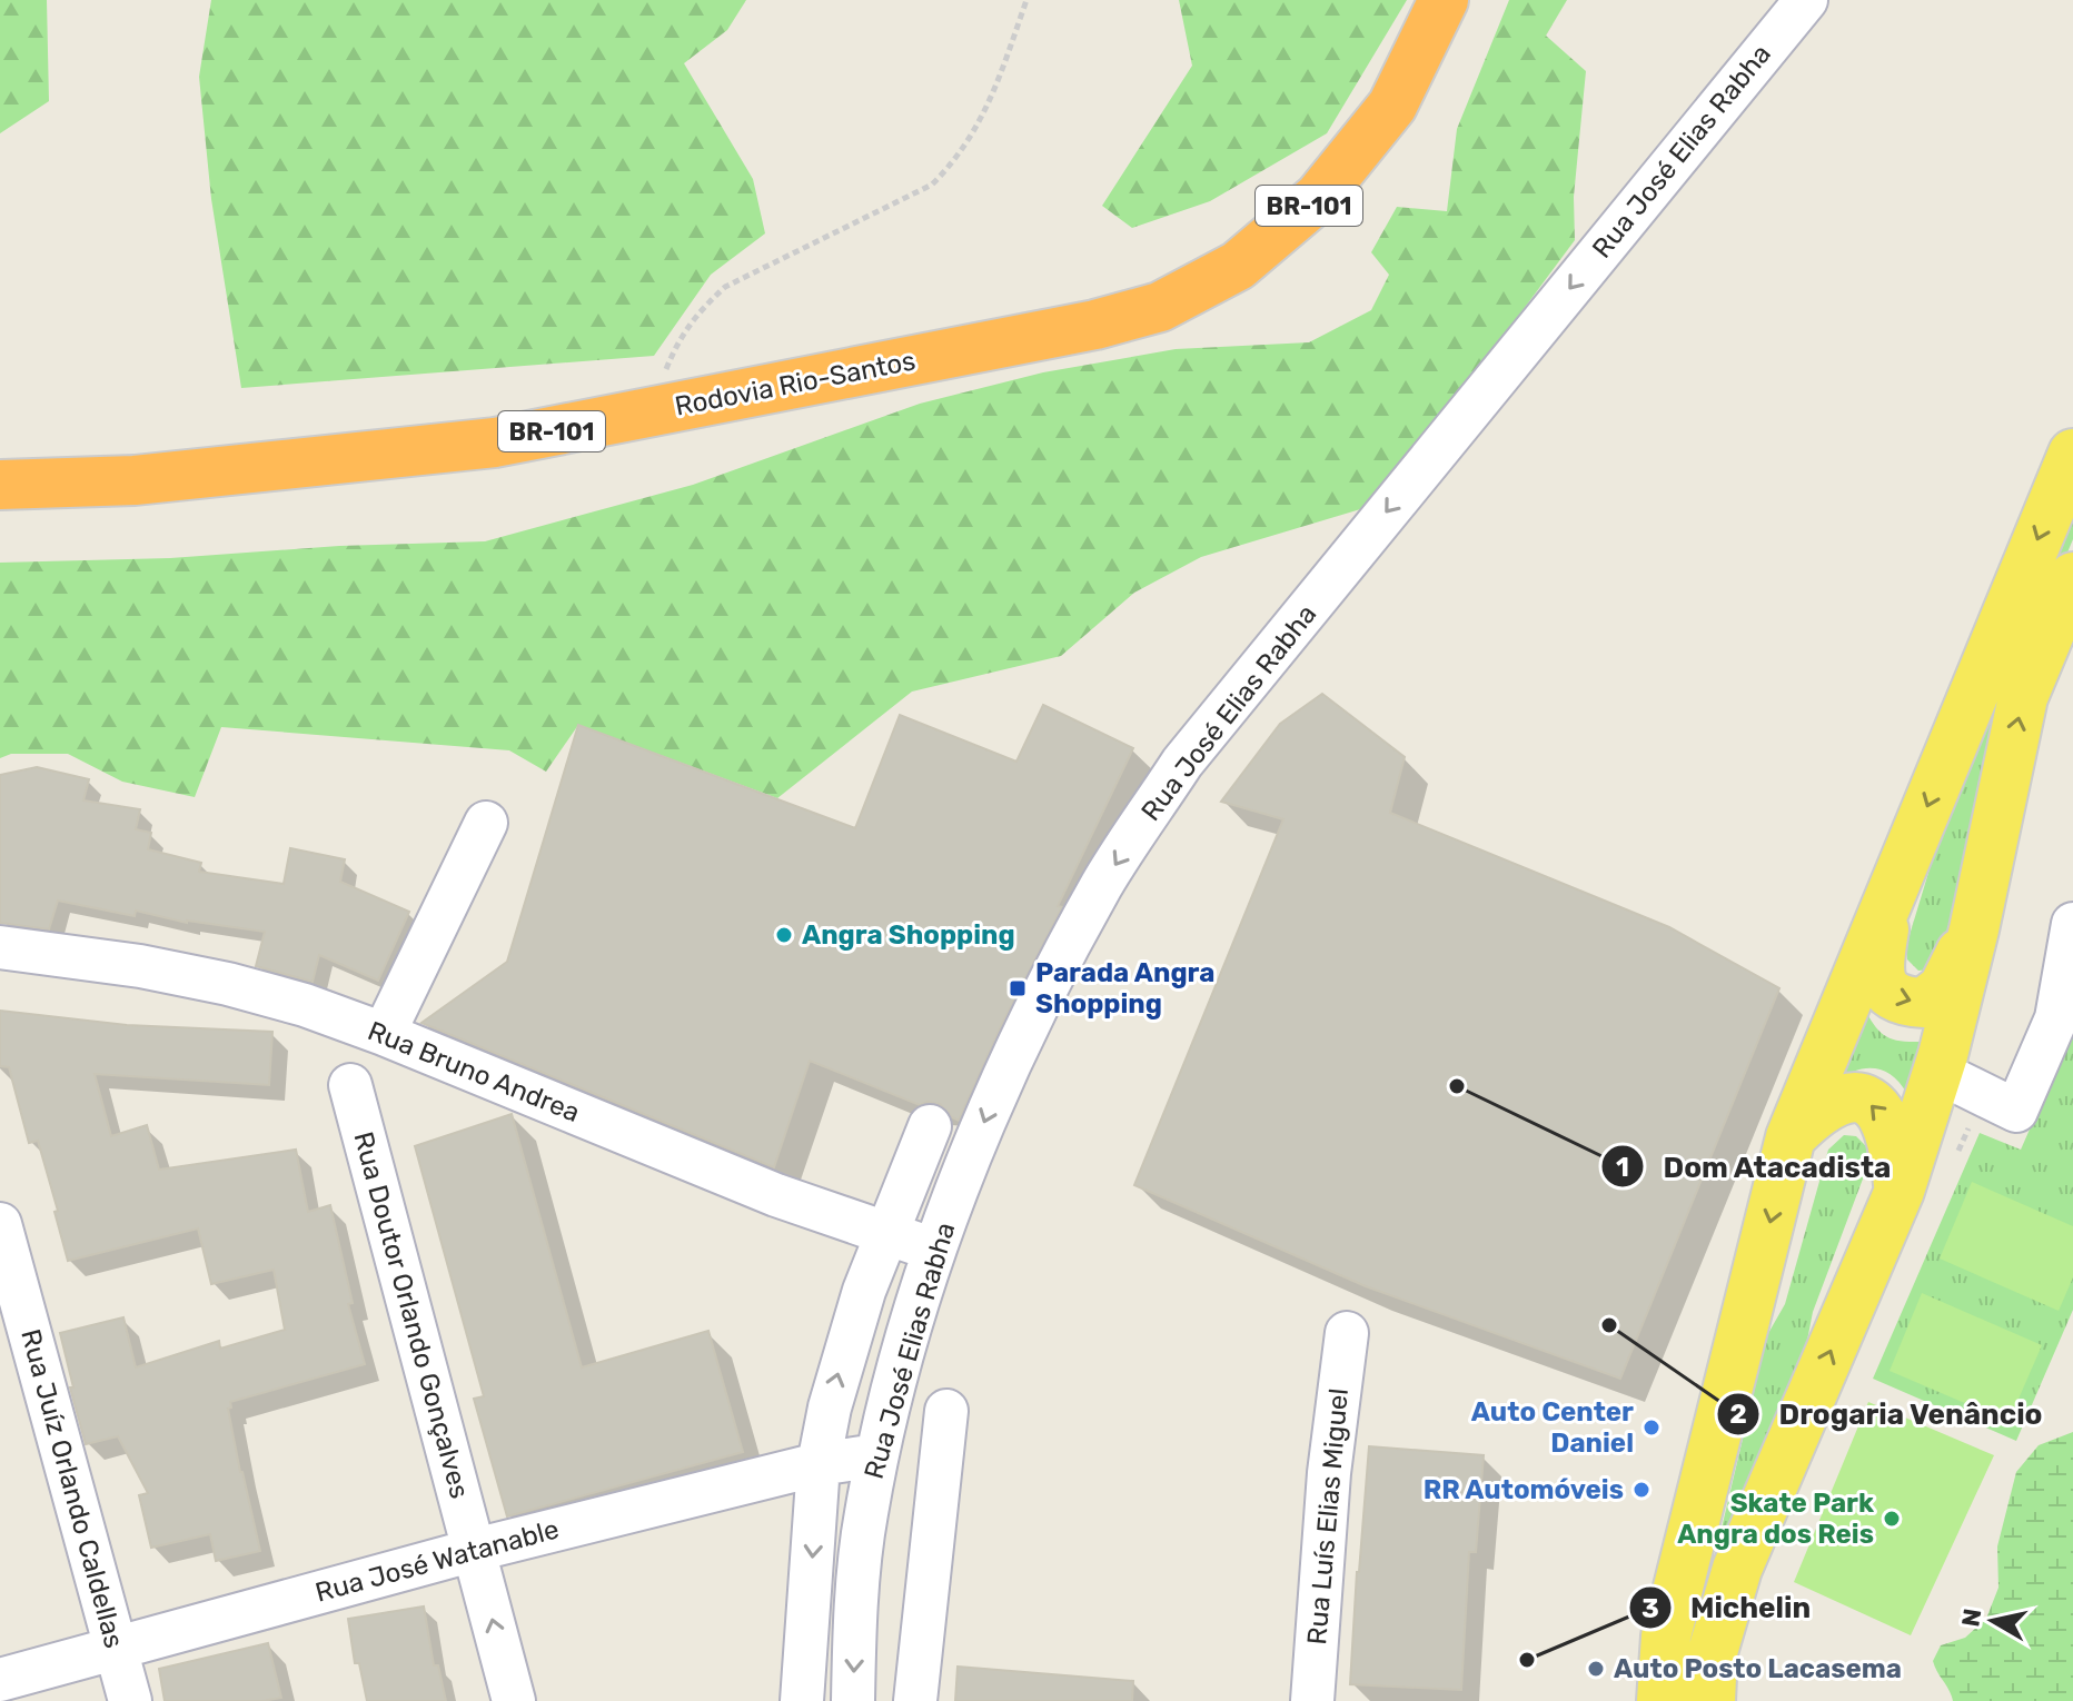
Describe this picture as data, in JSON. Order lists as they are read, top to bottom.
{
  "streets": {
    "highway": ["BR-101", "Rodovia Rio-Santos"],
    "street": [
      "Rua José Elias Rabha",
      "Rua Bruno Andrea",
      "Rua Doutor Orlando Gonçalves",
      "Rua Juíz Orlando Caldellas",
      "Rua Luís Elias Miguel",
      "Rua José Watanable"
    ]
  },
  "crossings": [
    ["Rua José Elias Rabha", "Rua Bruno Andrea"],
    ["Rua José Elias Rabha", "Rua José Watanable"],
    ["Rua Doutor Orlando Gonçalves", "Rua José Watanable"],
    ["Rua Juíz Orlando Caldellas", "Rua José Watanable"]
  ],
  "one_way": ["Rua José Elias Rabha"],
  "places": {
    "other": [
      "Angra Shopping",
      "Dom Atacadista",
      "Drogaria Venâncio",
      "Auto Center Daniel",
      "RR Automóveis",
      "Skate Park Angra dos Reis",
      "Michelin",
      "Auto Posto Lacasema"
    ],
    "transit": ["Parada Angra Shopping"]
  },
  "north": "left"
}
